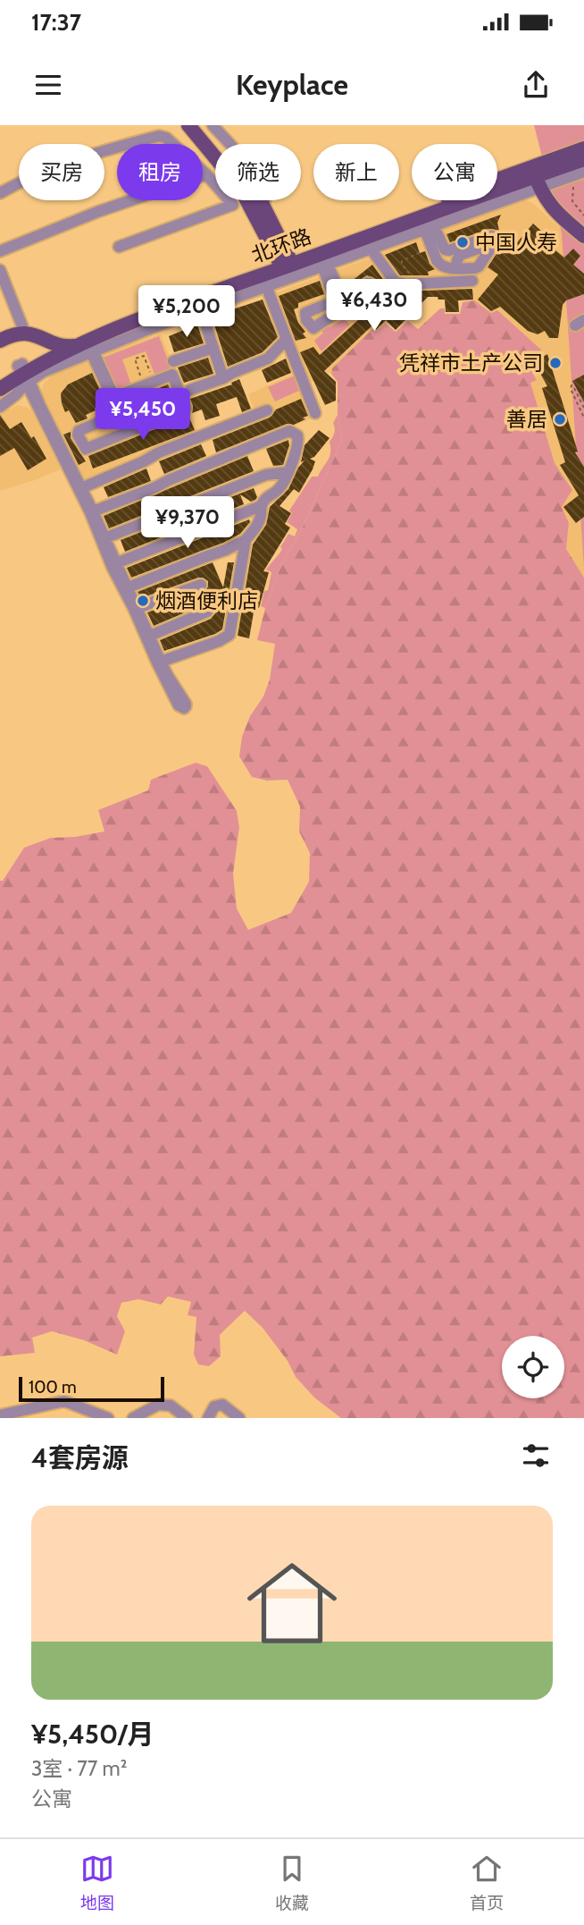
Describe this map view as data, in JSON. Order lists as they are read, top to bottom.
{
  "streets": {
    "main road": ["北环路"]
  },
  "places": [
    "中国人寿",
    "凭祥市土产公司",
    "善居",
    "烟酒便利店"
  ],
  "scale_bar": "100 m",
  "page": {
    "status": "17:37",
    "header": "Keyplace",
    "chip": [
      "买房",
      "租房",
      "筛选",
      "新上",
      "公寓"
    ],
    "price": [
      "¥6,430",
      "¥5,200",
      "¥5,450",
      "¥9,370"
    ],
    "scale": "100 m",
    "heading": "4套房源",
    "list": [
      {
        "name": "¥5,450/月",
        "note": "3室 · 77 m² · 公寓"
      }
    ],
    "tabs": ["地图", "收藏", "首页"]
  }
}
